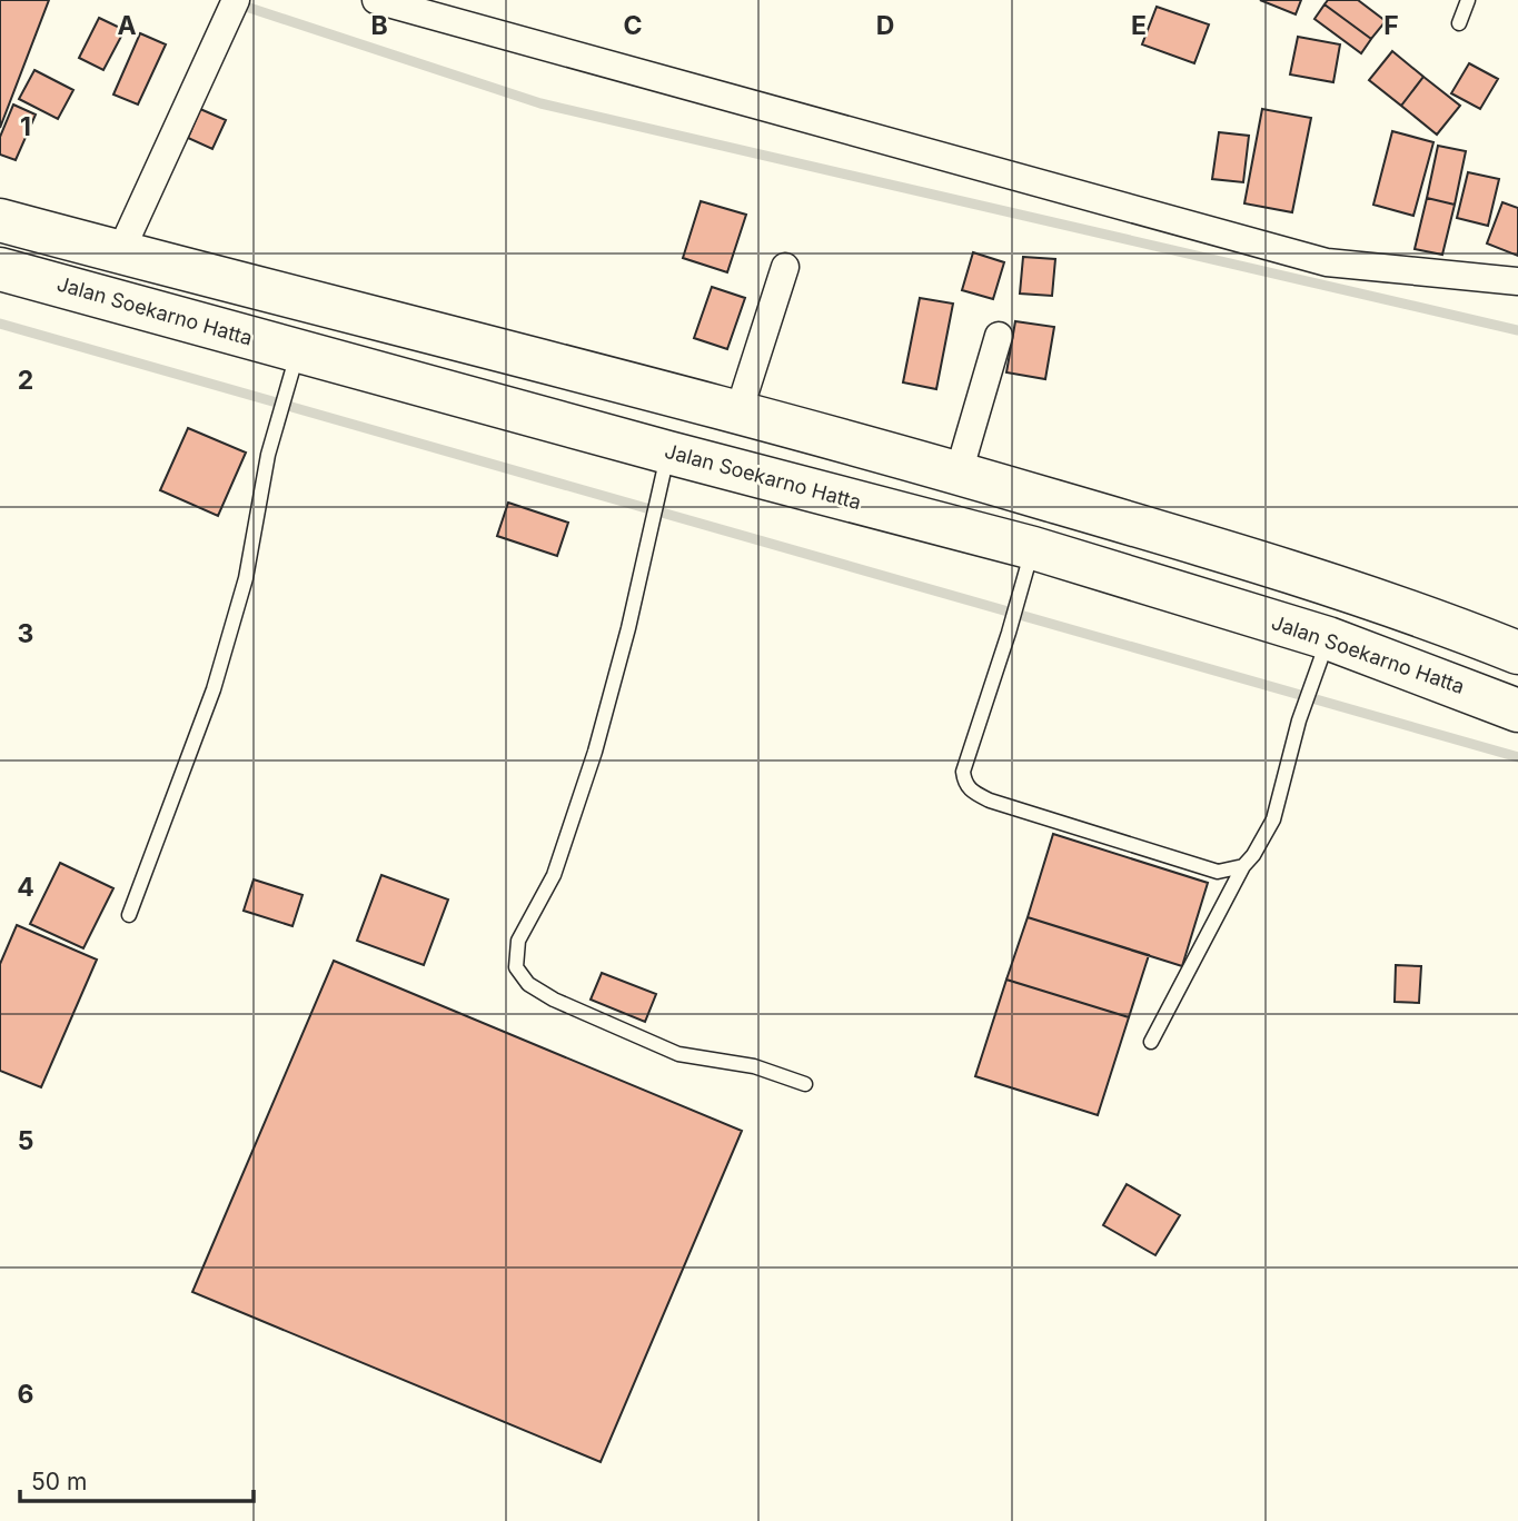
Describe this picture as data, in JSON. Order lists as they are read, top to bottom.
{
  "streets": {
    "highway": ["Jalan Soekarno Hatta"]
  },
  "scale_bar": "50 m",
  "grid": {
    "columns": [
      "A",
      "B",
      "C",
      "D",
      "E",
      "F"
    ],
    "rows": [
      "1",
      "2",
      "3",
      "4",
      "5",
      "6"
    ]
  }
}
